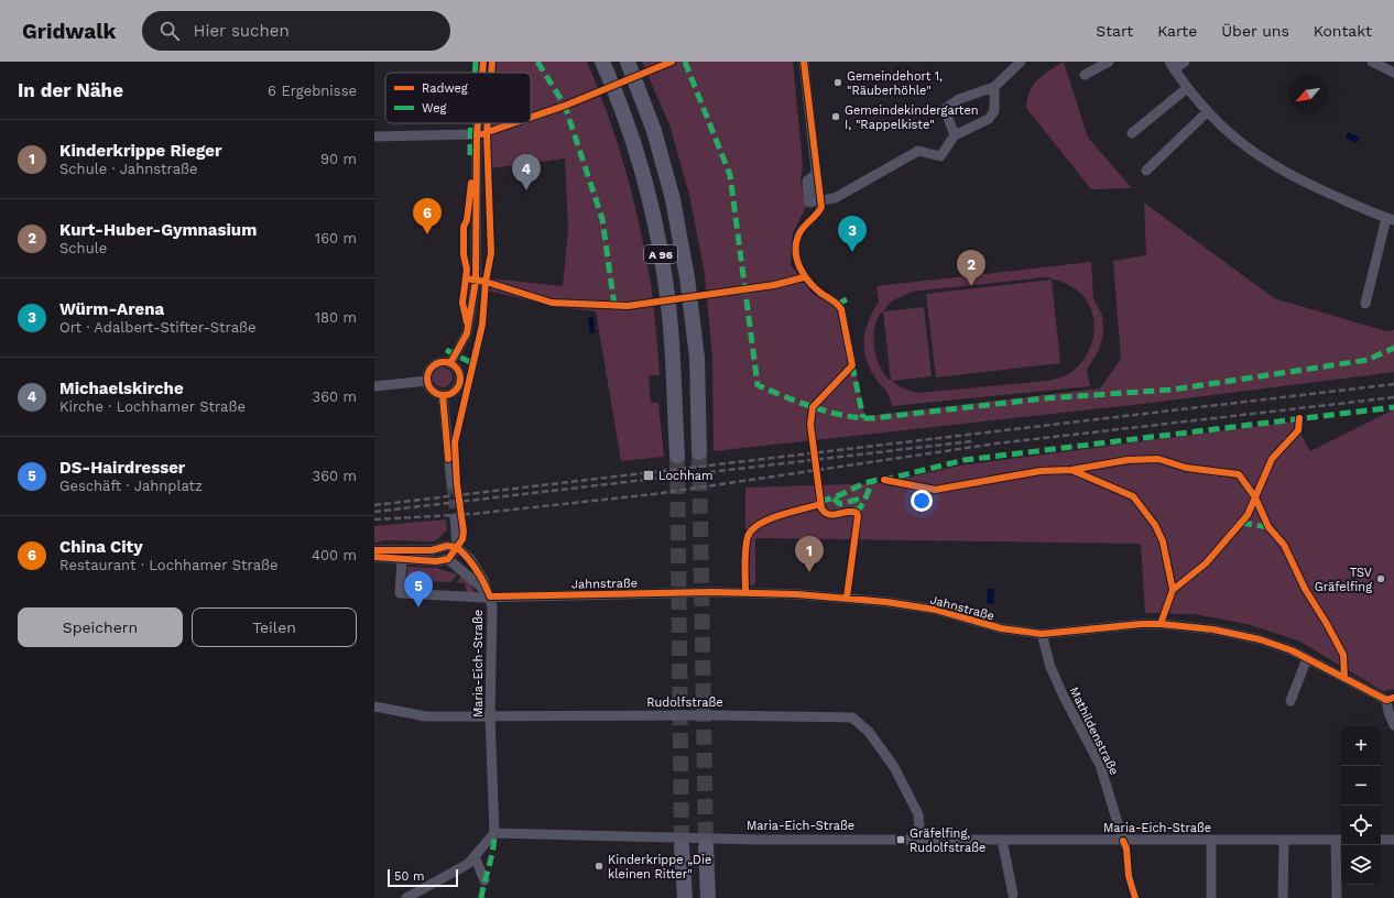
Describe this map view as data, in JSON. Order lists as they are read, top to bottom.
{
  "streets": {
    "highway": ["A 96"],
    "street": [
      "Jahnstraße",
      "Maria-Eich-Straße",
      "Rudolfstraße",
      "Mathildenstraße"
    ]
  },
  "crossings": [
    ["Jahnstraße", "Maria-Eich-Straße"],
    ["Jahnstraße", "Mathildenstraße"],
    ["Maria-Eich-Straße", "Rudolfstraße"],
    ["Maria-Eich-Straße", "Mathildenstraße"]
  ],
  "places": {
    "other": [
      "Gemeindehort 1, \"Räuberhöhle\"",
      "Gemeindekindergarten I, \"Rappelkiste\"",
      "TSV Gräfelfing",
      "Kinderkrippe „Die kleinen Ritter\""
    ],
    "transit": ["Lochham", "Gräfelfing, Rudolfstraße"]
  },
  "legend": ["Radweg", "Weg"],
  "scale_bar": "50 m",
  "north": "bottom left",
  "page": {
    "header": "Gridwalk",
    "search": "Hier suchen",
    "nav": [
      "Start",
      "Karte",
      "Über uns",
      "Kontakt"
    ],
    "heading": ["In der Nähe", "6 Ergebnisse"],
    "list": [
      {
        "mark": "1",
        "name": "Kinderkrippe Rieger",
        "note": "Schule · Jahnstraße",
        "value": "90 m"
      },
      {
        "mark": "2",
        "name": "Kurt-Huber-Gymnasium",
        "note": "Schule",
        "value": "160 m"
      },
      {
        "mark": "3",
        "name": "Würm-Arena",
        "note": "Ort · Adalbert-Stifter-Straße",
        "value": "180 m"
      },
      {
        "mark": "4",
        "name": "Michaelskirche",
        "note": "Kirche · Lochhamer Straße",
        "value": "360 m"
      },
      {
        "mark": "5",
        "name": "DS-Hairdresser",
        "note": "Geschäft · Jahnplatz",
        "value": "360 m"
      },
      {
        "mark": "6",
        "name": "China City",
        "note": "Restaurant · Lochhamer Straße",
        "value": "400 m"
      }
    ],
    "pins": [
      "4",
      "6",
      "3",
      "2",
      "1",
      "5"
    ],
    "buttons": ["Speichern", "Teilen"],
    "map_buttons": ["+", "−"],
    "scale": "50 m"
  }
}
